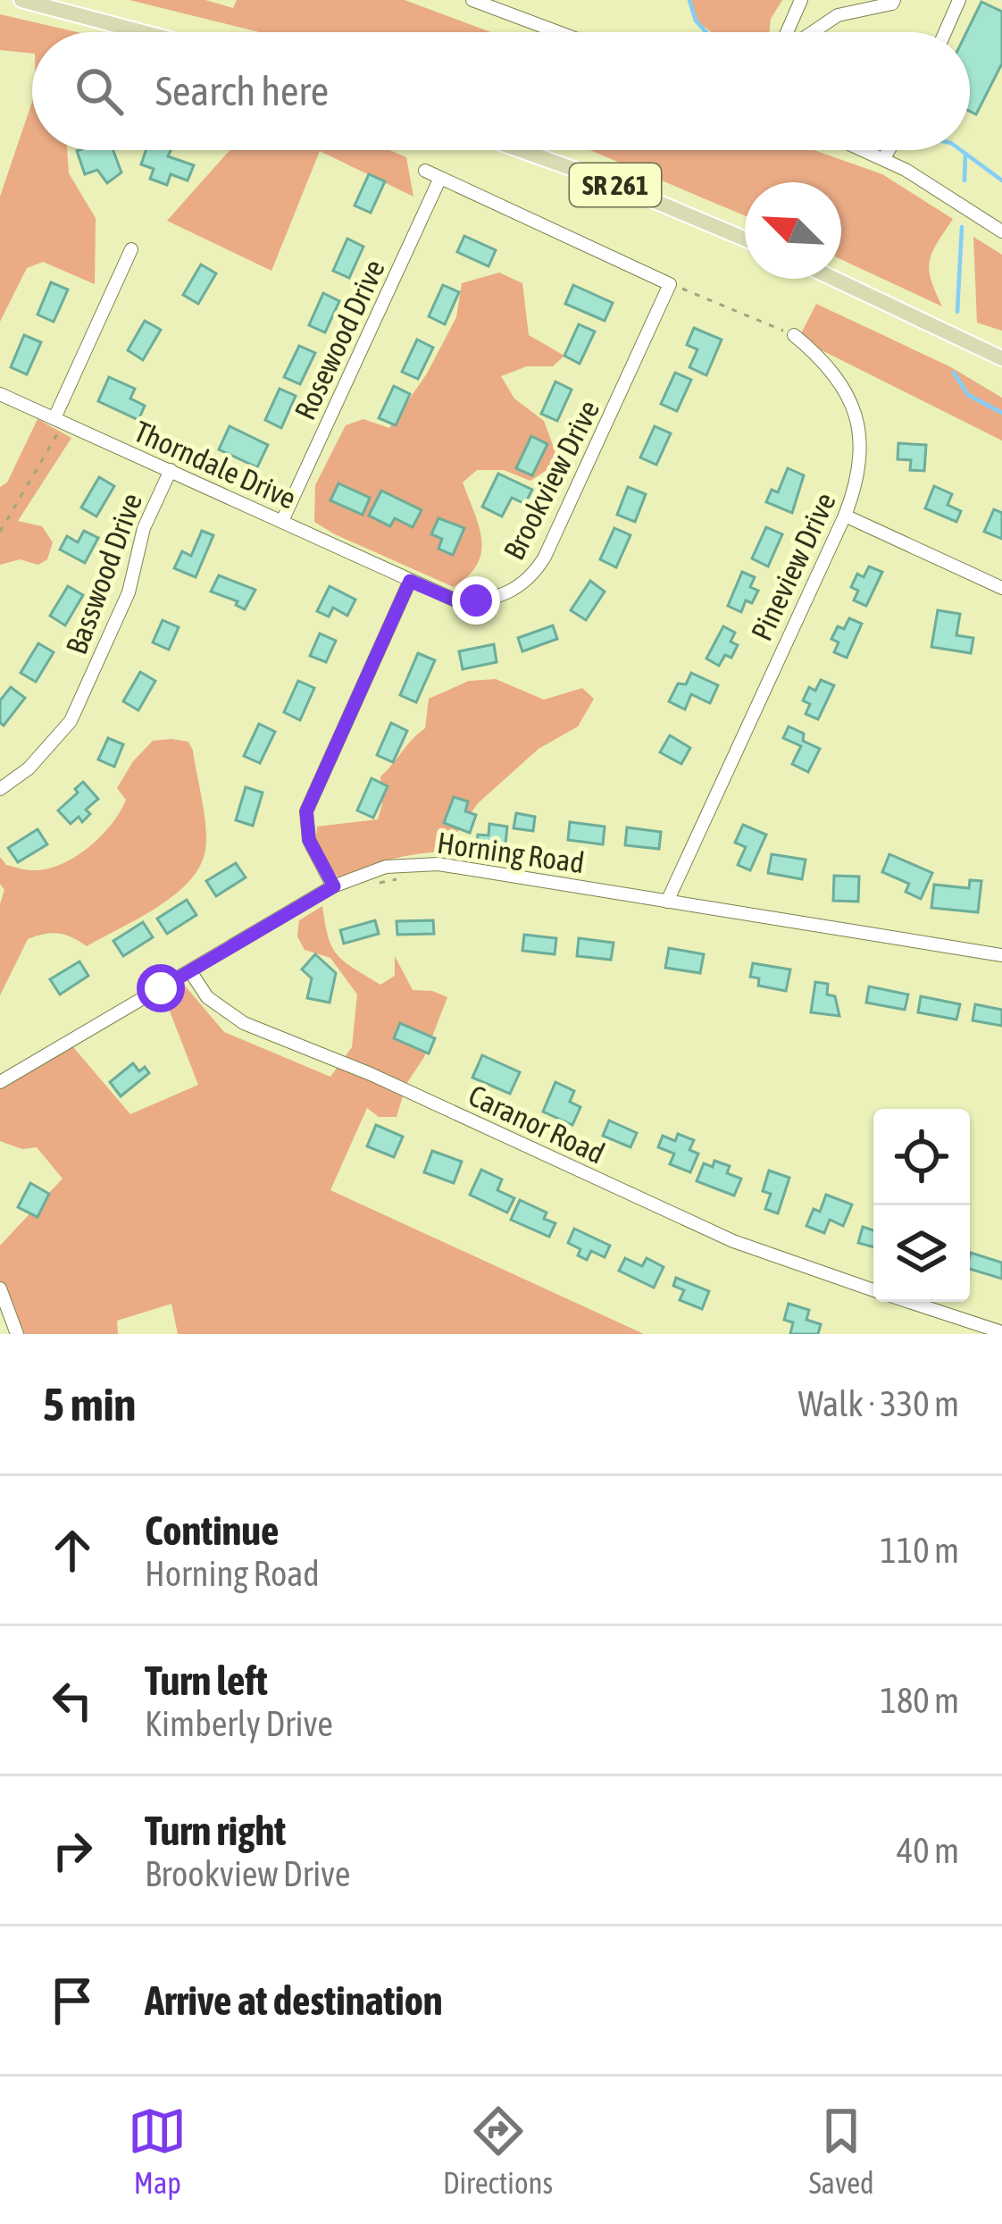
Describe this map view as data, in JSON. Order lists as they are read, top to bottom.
{
  "streets": {
    "main road": ["SR 261"],
    "street": [
      "Rosewood Drive",
      "Thorndale Drive",
      "Brookview Drive",
      "Pineview Drive",
      "Basswood Drive",
      "Horning Road",
      "Caranor Road"
    ]
  },
  "crossings": [
    ["Rosewood Drive", "Thorndale Drive"],
    ["Thorndale Drive", "Brookview Drive"],
    ["Thorndale Drive", "Basswood Drive"],
    ["Pineview Drive", "Horning Road"],
    ["Horning Road", "Caranor Road"]
  ],
  "north": "top left",
  "page": {
    "search": "Search here",
    "heading": ["5 min", "Walk · 330 m"],
    "list": [
      ["Continue", "Horning Road", "110 m"],
      ["Turn left", "Kimberly Drive", "180 m"],
      ["Turn right", "Brookview Drive", "40 m"],
      "Arrive at destination"
    ],
    "nav": ["Map", "Directions", "Saved"]
  }
}
